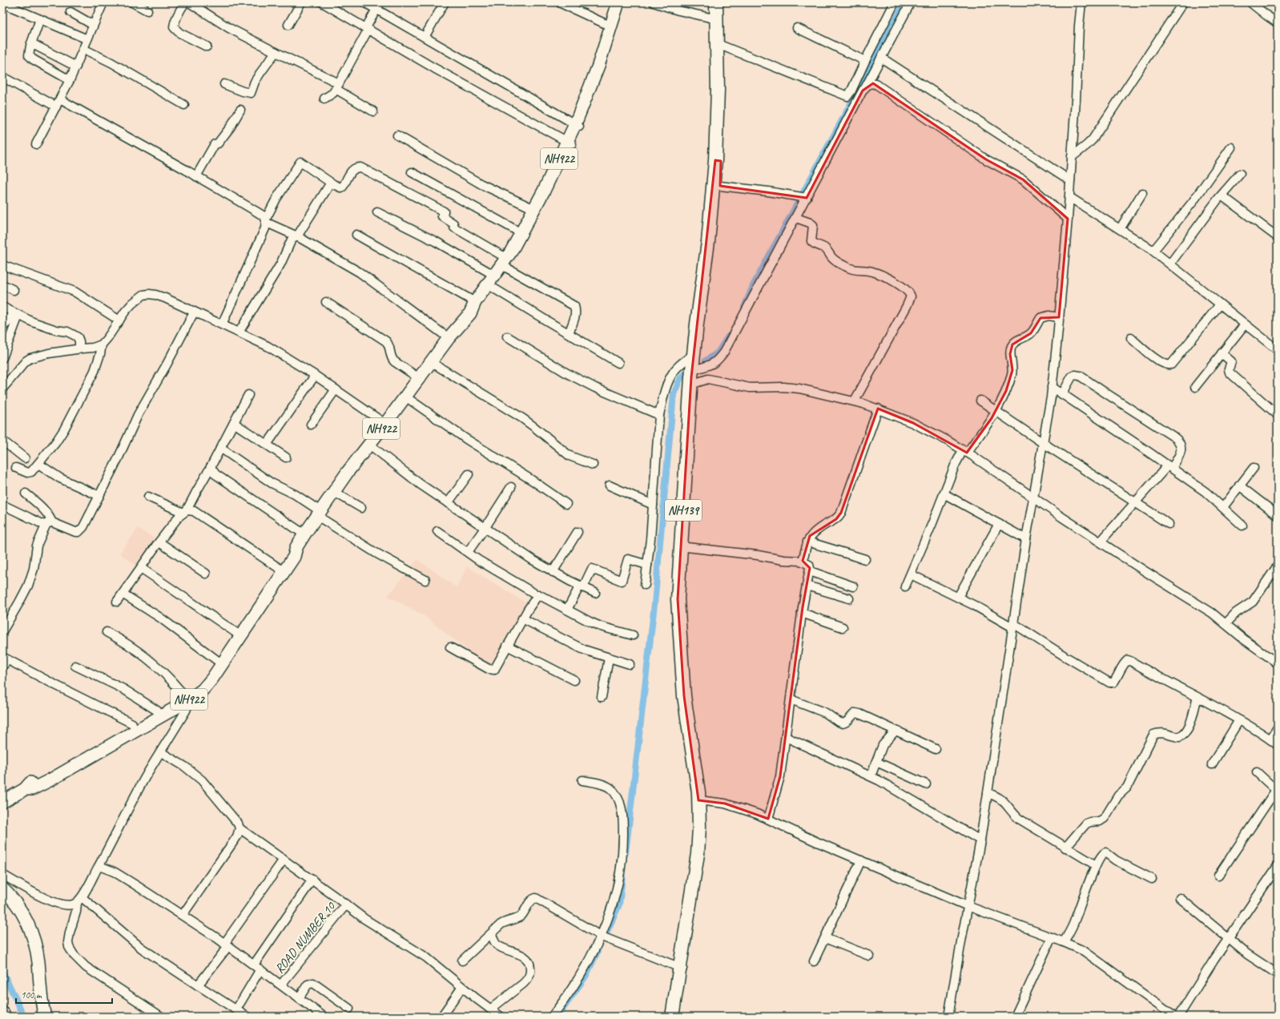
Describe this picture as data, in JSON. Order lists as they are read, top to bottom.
{
  "streets": {
    "highway": ["NH139"],
    "main road": ["NH922"],
    "street": ["ROAD NUMBER 10"]
  },
  "scale_bar": "100 m"
}
